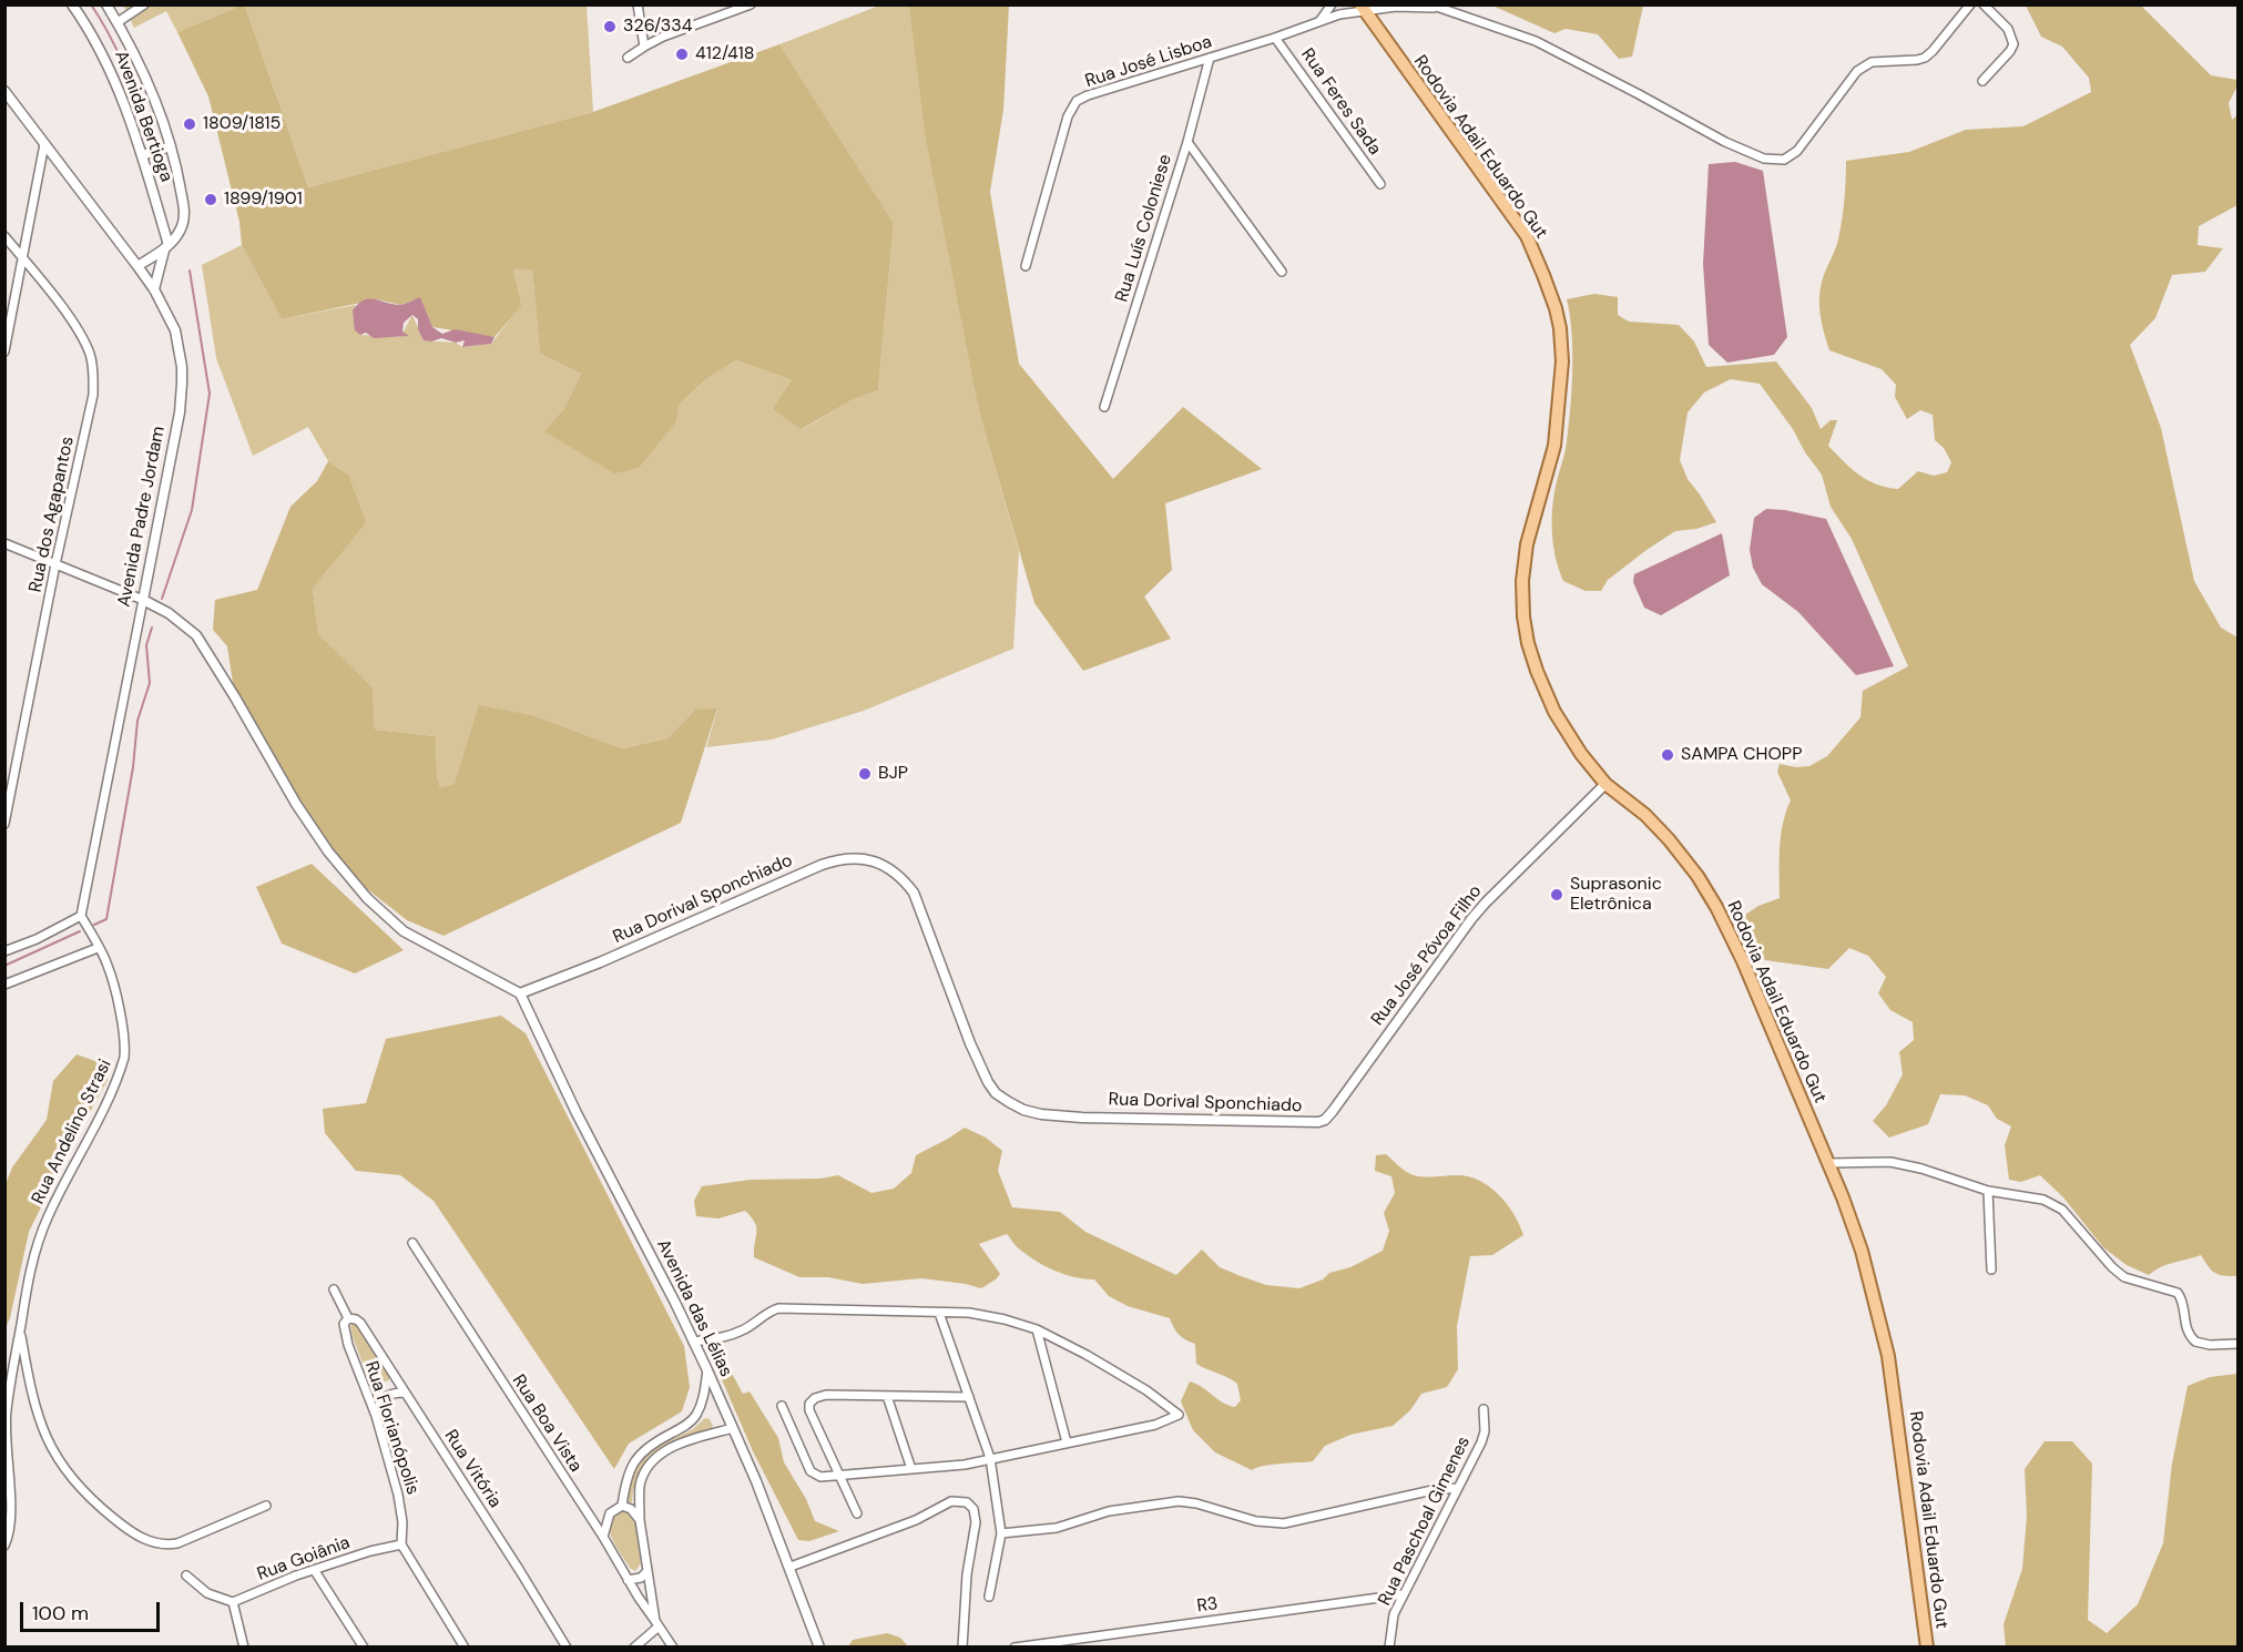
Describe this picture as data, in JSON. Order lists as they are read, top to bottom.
{
  "streets": {
    "main road": ["Rodovia Adail Eduardo Gut"],
    "street": [
      "Rua José Lisboa",
      "Rua Feres Sada",
      "Avenida Bertioga",
      "Rua Luís Coloniese",
      "Rua dos Agapantos",
      "Avenida Padre Jordam",
      "Rua Dorival Sponchiado",
      "Rua José Póvoa Filho",
      "Rua Andelino Strasi",
      "Avenida das Lélias",
      "Rua Boa Vista",
      "Rua Florianópolis",
      "Rua Vitória",
      "Rua Paschoal Gimenes",
      "Rua Goiânia",
      "R3"
    ]
  },
  "crossings": [
    ["Rua José Lisboa", "Rua Feres Sada"],
    ["Rua José Lisboa", "Rodovia Adail Eduardo Gut"],
    ["Rua José Lisboa", "Rua Luís Coloniese"],
    ["Rodovia Adail Eduardo Gut", "Rua José Póvoa Filho"],
    ["Avenida Padre Jordam", "Rua Andelino Strasi"],
    ["Rua Dorival Sponchiado", "Rua José Póvoa Filho"],
    ["Rua Dorival Sponchiado", "Avenida das Lélias"],
    ["Rua Florianópolis", "Rua Vitória"],
    ["Rua Florianópolis", "Rua Goiânia"],
    ["Rua Paschoal Gimenes", "R3"]
  ],
  "places": [
    "326/334",
    "412/418",
    "1809/1815",
    "1899/1901",
    "SAMPA CHOPP",
    "BJP",
    "Suprasonic Eletrônica"
  ],
  "scale_bar": "100 m"
}
